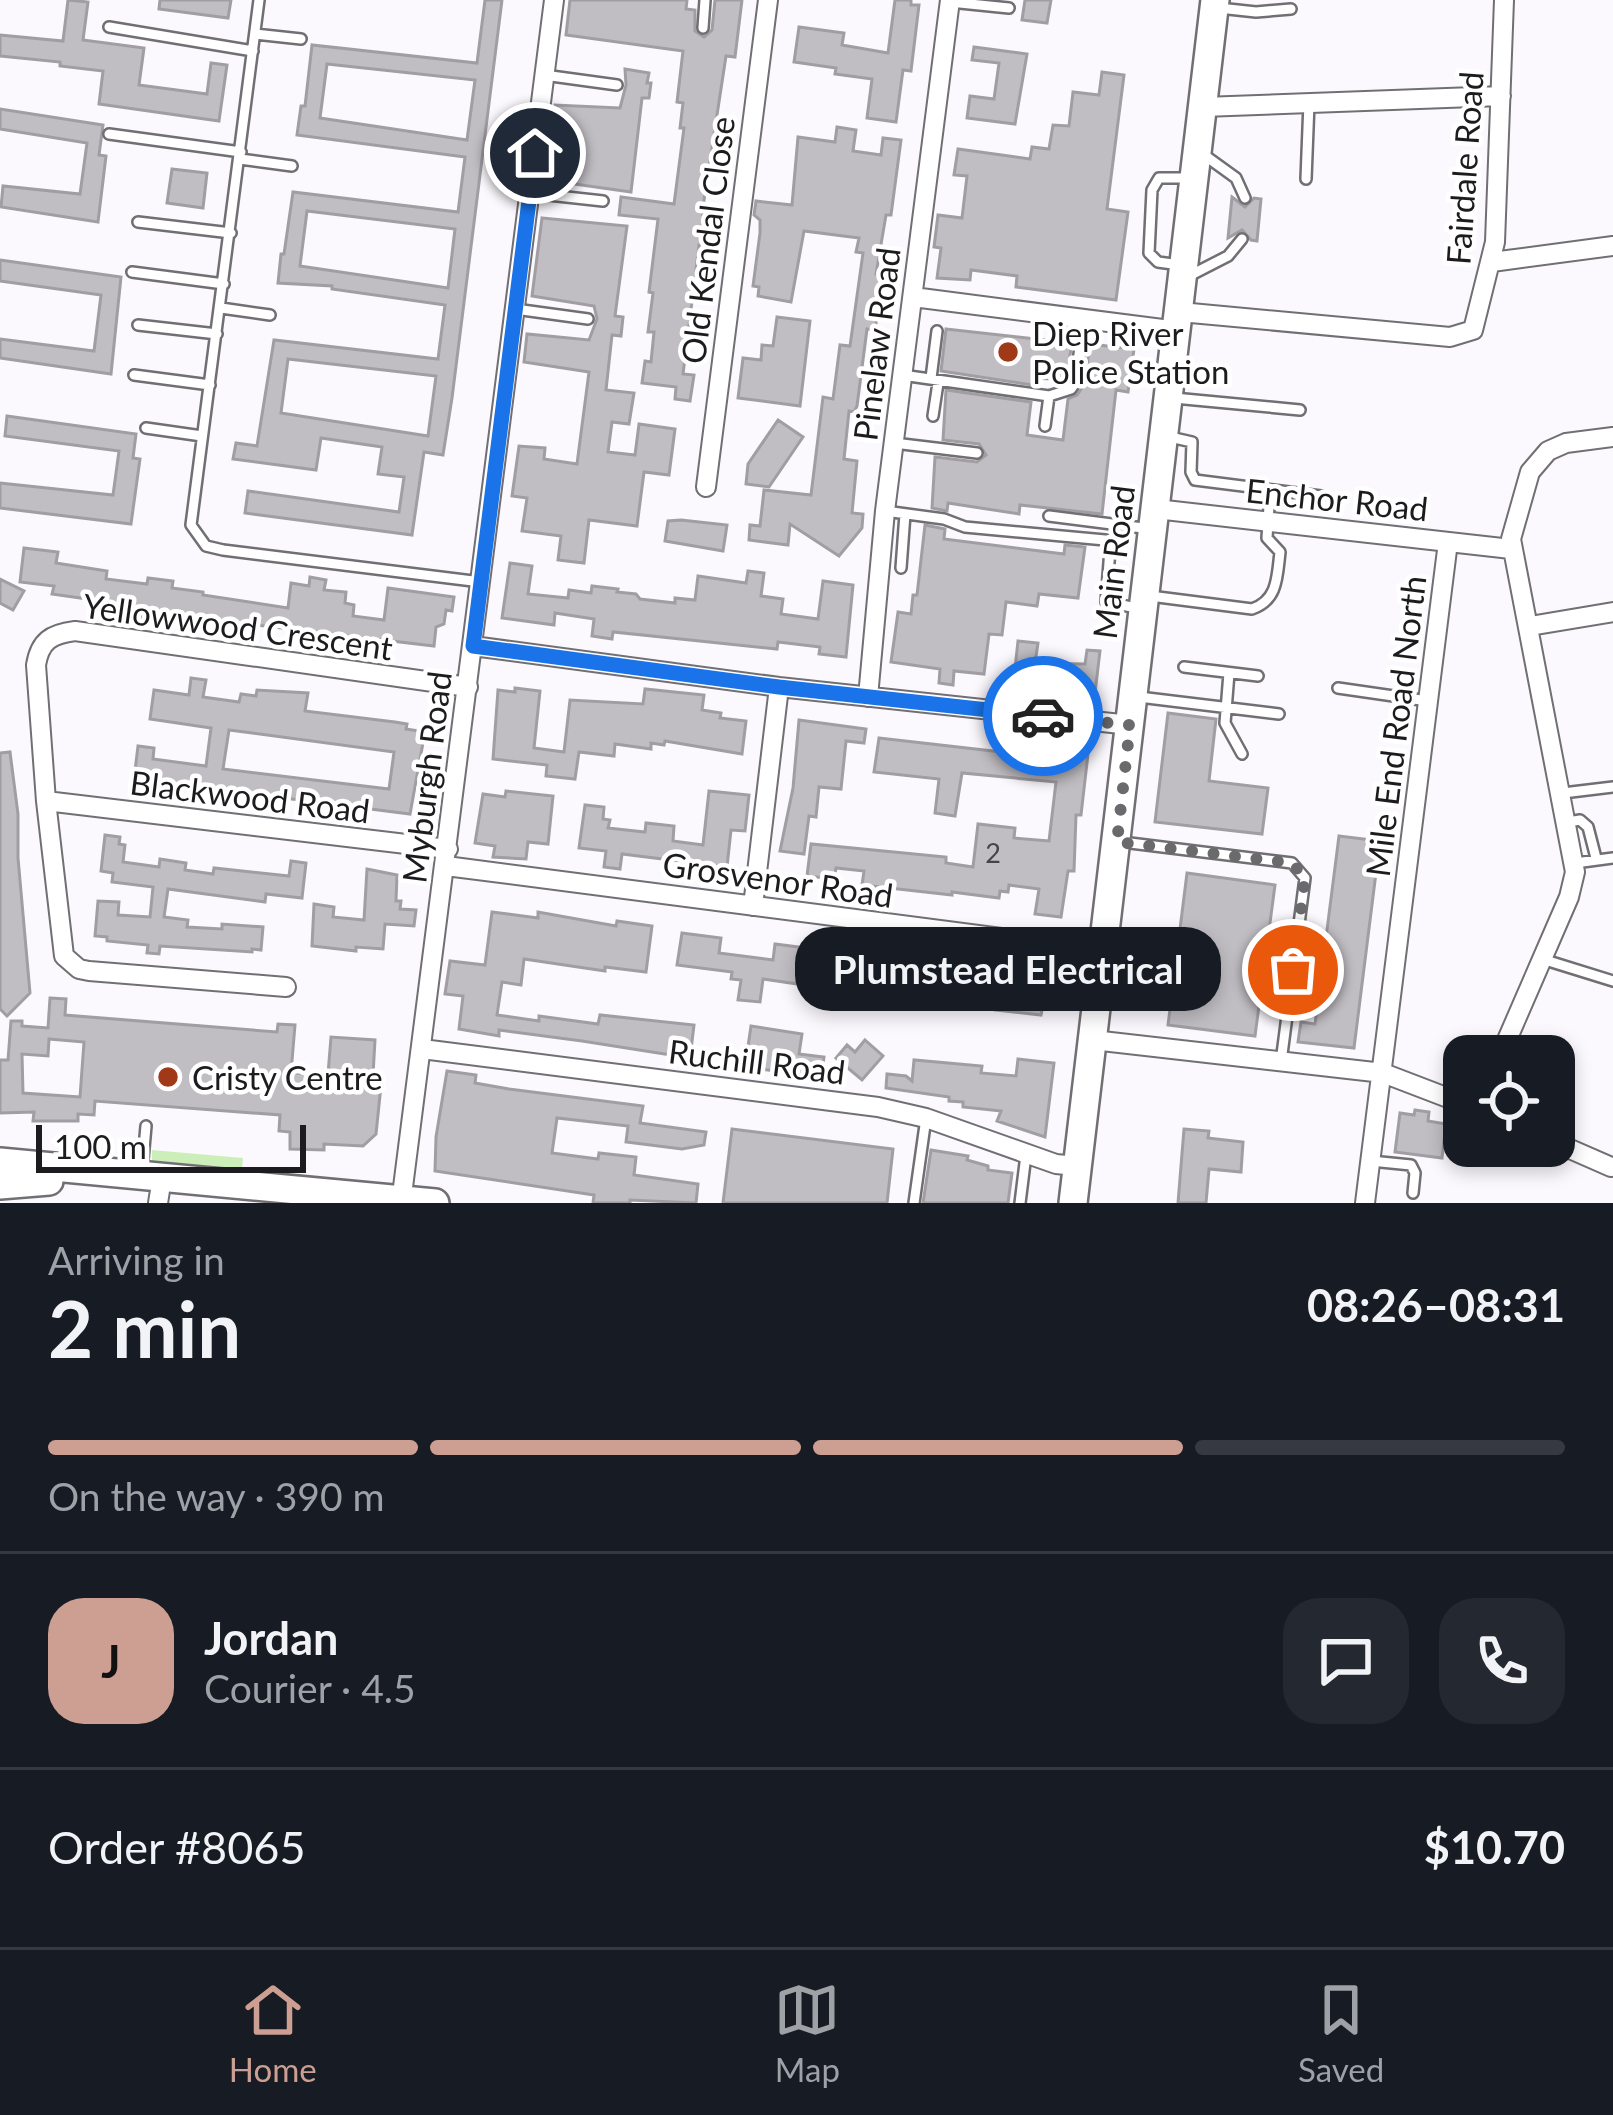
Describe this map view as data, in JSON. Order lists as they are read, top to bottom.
{
  "streets": {
    "main road": ["Main Road"],
    "street": [
      "Fairdale Road",
      "Old Kendal Close",
      "Pinelaw Road",
      "Enchor Road",
      "Yellowwood Crescent",
      "Mile End Road North",
      "Myburgh Road",
      "Blackwood Road",
      "Grosvenor Road",
      "Ruchill Road"
    ]
  },
  "crossings": [
    ["Fairdale Road", "Pinelaw Road"],
    ["Fairdale Road", "Main Road"],
    ["Enchor Road", "Main Road"],
    ["Enchor Road", "Mile End Road North"],
    ["Main Road", "Grosvenor Road"],
    ["Main Road", "Ruchill Road"],
    ["Yellowwood Crescent", "Myburgh Road"],
    ["Yellowwood Crescent", "Blackwood Road"],
    ["Myburgh Road", "Blackwood Road"],
    ["Myburgh Road", "Grosvenor Road"],
    ["Myburgh Road", "Ruchill Road"],
    ["Blackwood Road", "Grosvenor Road"]
  ],
  "places": ["Diep River Police Station", "Plumstead Electrical", "Cristy Centre"],
  "house_numbers": ["2"],
  "scale_bar": "100 m",
  "page": {
    "bubble": "Plumstead Electrical",
    "scale": "100 m",
    "heading": ["2 min", "Arriving in", "08:26–08:31"],
    "panel": [
      "Jordan",
      "Courier · 4.5",
      "Order #8065",
      "$10.70"
    ],
    "bar": "On the way · 390 m",
    "round": "J",
    "tabs": ["Home", "Map", "Saved"]
  }
}
